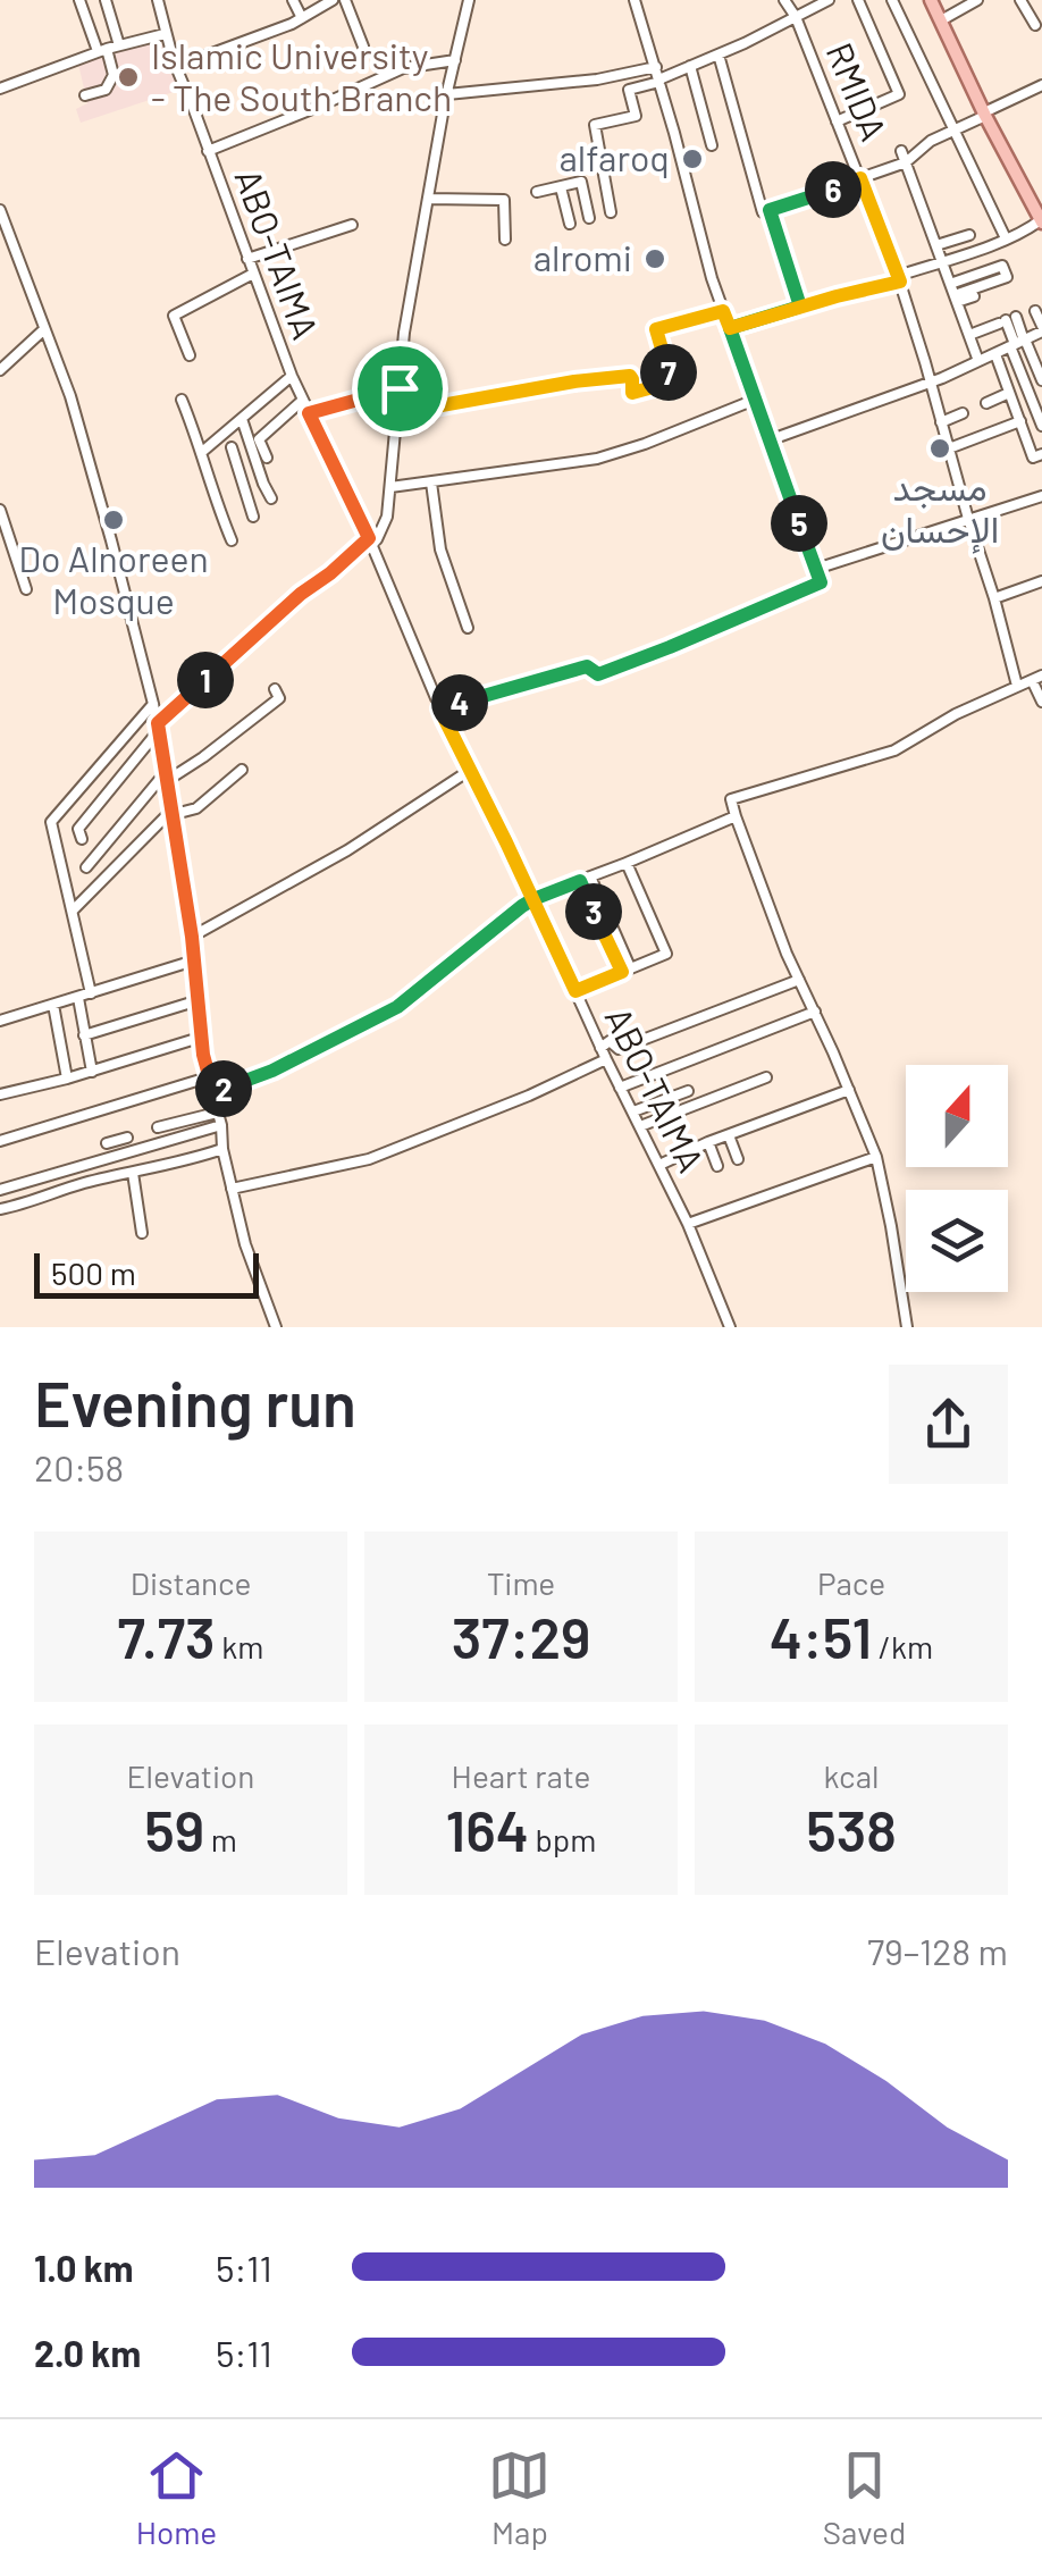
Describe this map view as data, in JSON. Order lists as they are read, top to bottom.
{
  "streets": {
    "street": ["RMIDA", "ABO-TAIMA"]
  },
  "places": [
    "Islamic University - The South Branch",
    "alfaroq",
    "alromi",
    "مسجد الإحسان",
    "Do Alnoreen Mosque"
  ],
  "scale_bar": "500 m",
  "north": "top",
  "page": {
    "pins": [
      "6",
      "7",
      "5",
      "1",
      "4",
      "3",
      "2"
    ],
    "scale": "500 m",
    "heading": ["Evening run", "20:58"],
    "stats": [
      ["Distance", "7.73 km"],
      ["Time", "37:29"],
      ["Pace", "4:51 /km"],
      ["Elevation", "59 m"],
      ["Heart rate", "164 bpm"],
      ["kcal", "538"]
    ],
    "chart": ["Elevation", "79–128 m"],
    "list": [
      {
        "name": "1.0 km",
        "note": "5:11"
      },
      {
        "name": "2.0 km",
        "note": "5:11"
      }
    ],
    "tabs": ["Home", "Map", "Saved"]
  }
}
